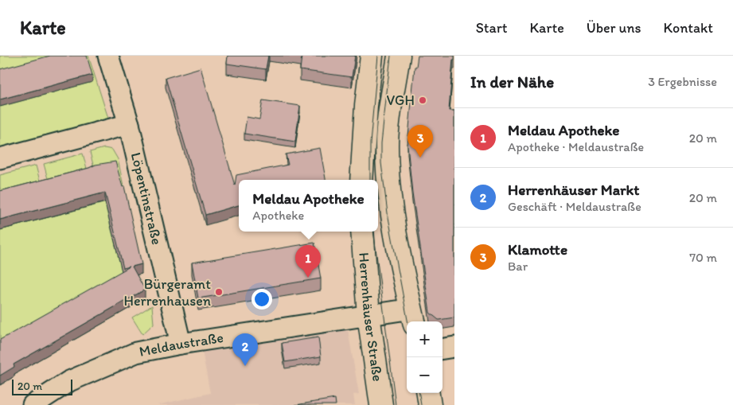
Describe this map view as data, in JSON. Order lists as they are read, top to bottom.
{
  "streets": {
    "street": ["Löpentinstraße", "Herrenhäuser Straße", "Meldaustraße"]
  },
  "crossings": [
    ["Löpentinstraße", "Meldaustraße"],
    ["Herrenhäuser Straße", "Meldaustraße"]
  ],
  "places": ["VGH", "Bürgeramt Herrenhausen"],
  "scale_bar": "20 m",
  "page": {
    "header": "Karte",
    "nav": [
      "Start",
      "Karte",
      "Über uns",
      "Kontakt"
    ],
    "heading": ["In der Nähe", "3 Ergebnisse"],
    "list": [
      {
        "mark": "1",
        "name": "Meldau Apotheke",
        "note": "Apotheke · Meldaustraße",
        "value": "20 m"
      },
      {
        "mark": "2",
        "name": "Herrenhäuser Markt",
        "note": "Geschäft · Meldaustraße",
        "value": "20 m"
      },
      {
        "mark": "3",
        "name": "Klamotte",
        "note": "Bar",
        "value": "70 m"
      }
    ],
    "pins": ["3", "1", "2"],
    "popup": ["Meldau Apotheke", "Apotheke"],
    "map_buttons": ["+", "−"],
    "scale": "20 m"
  }
}
